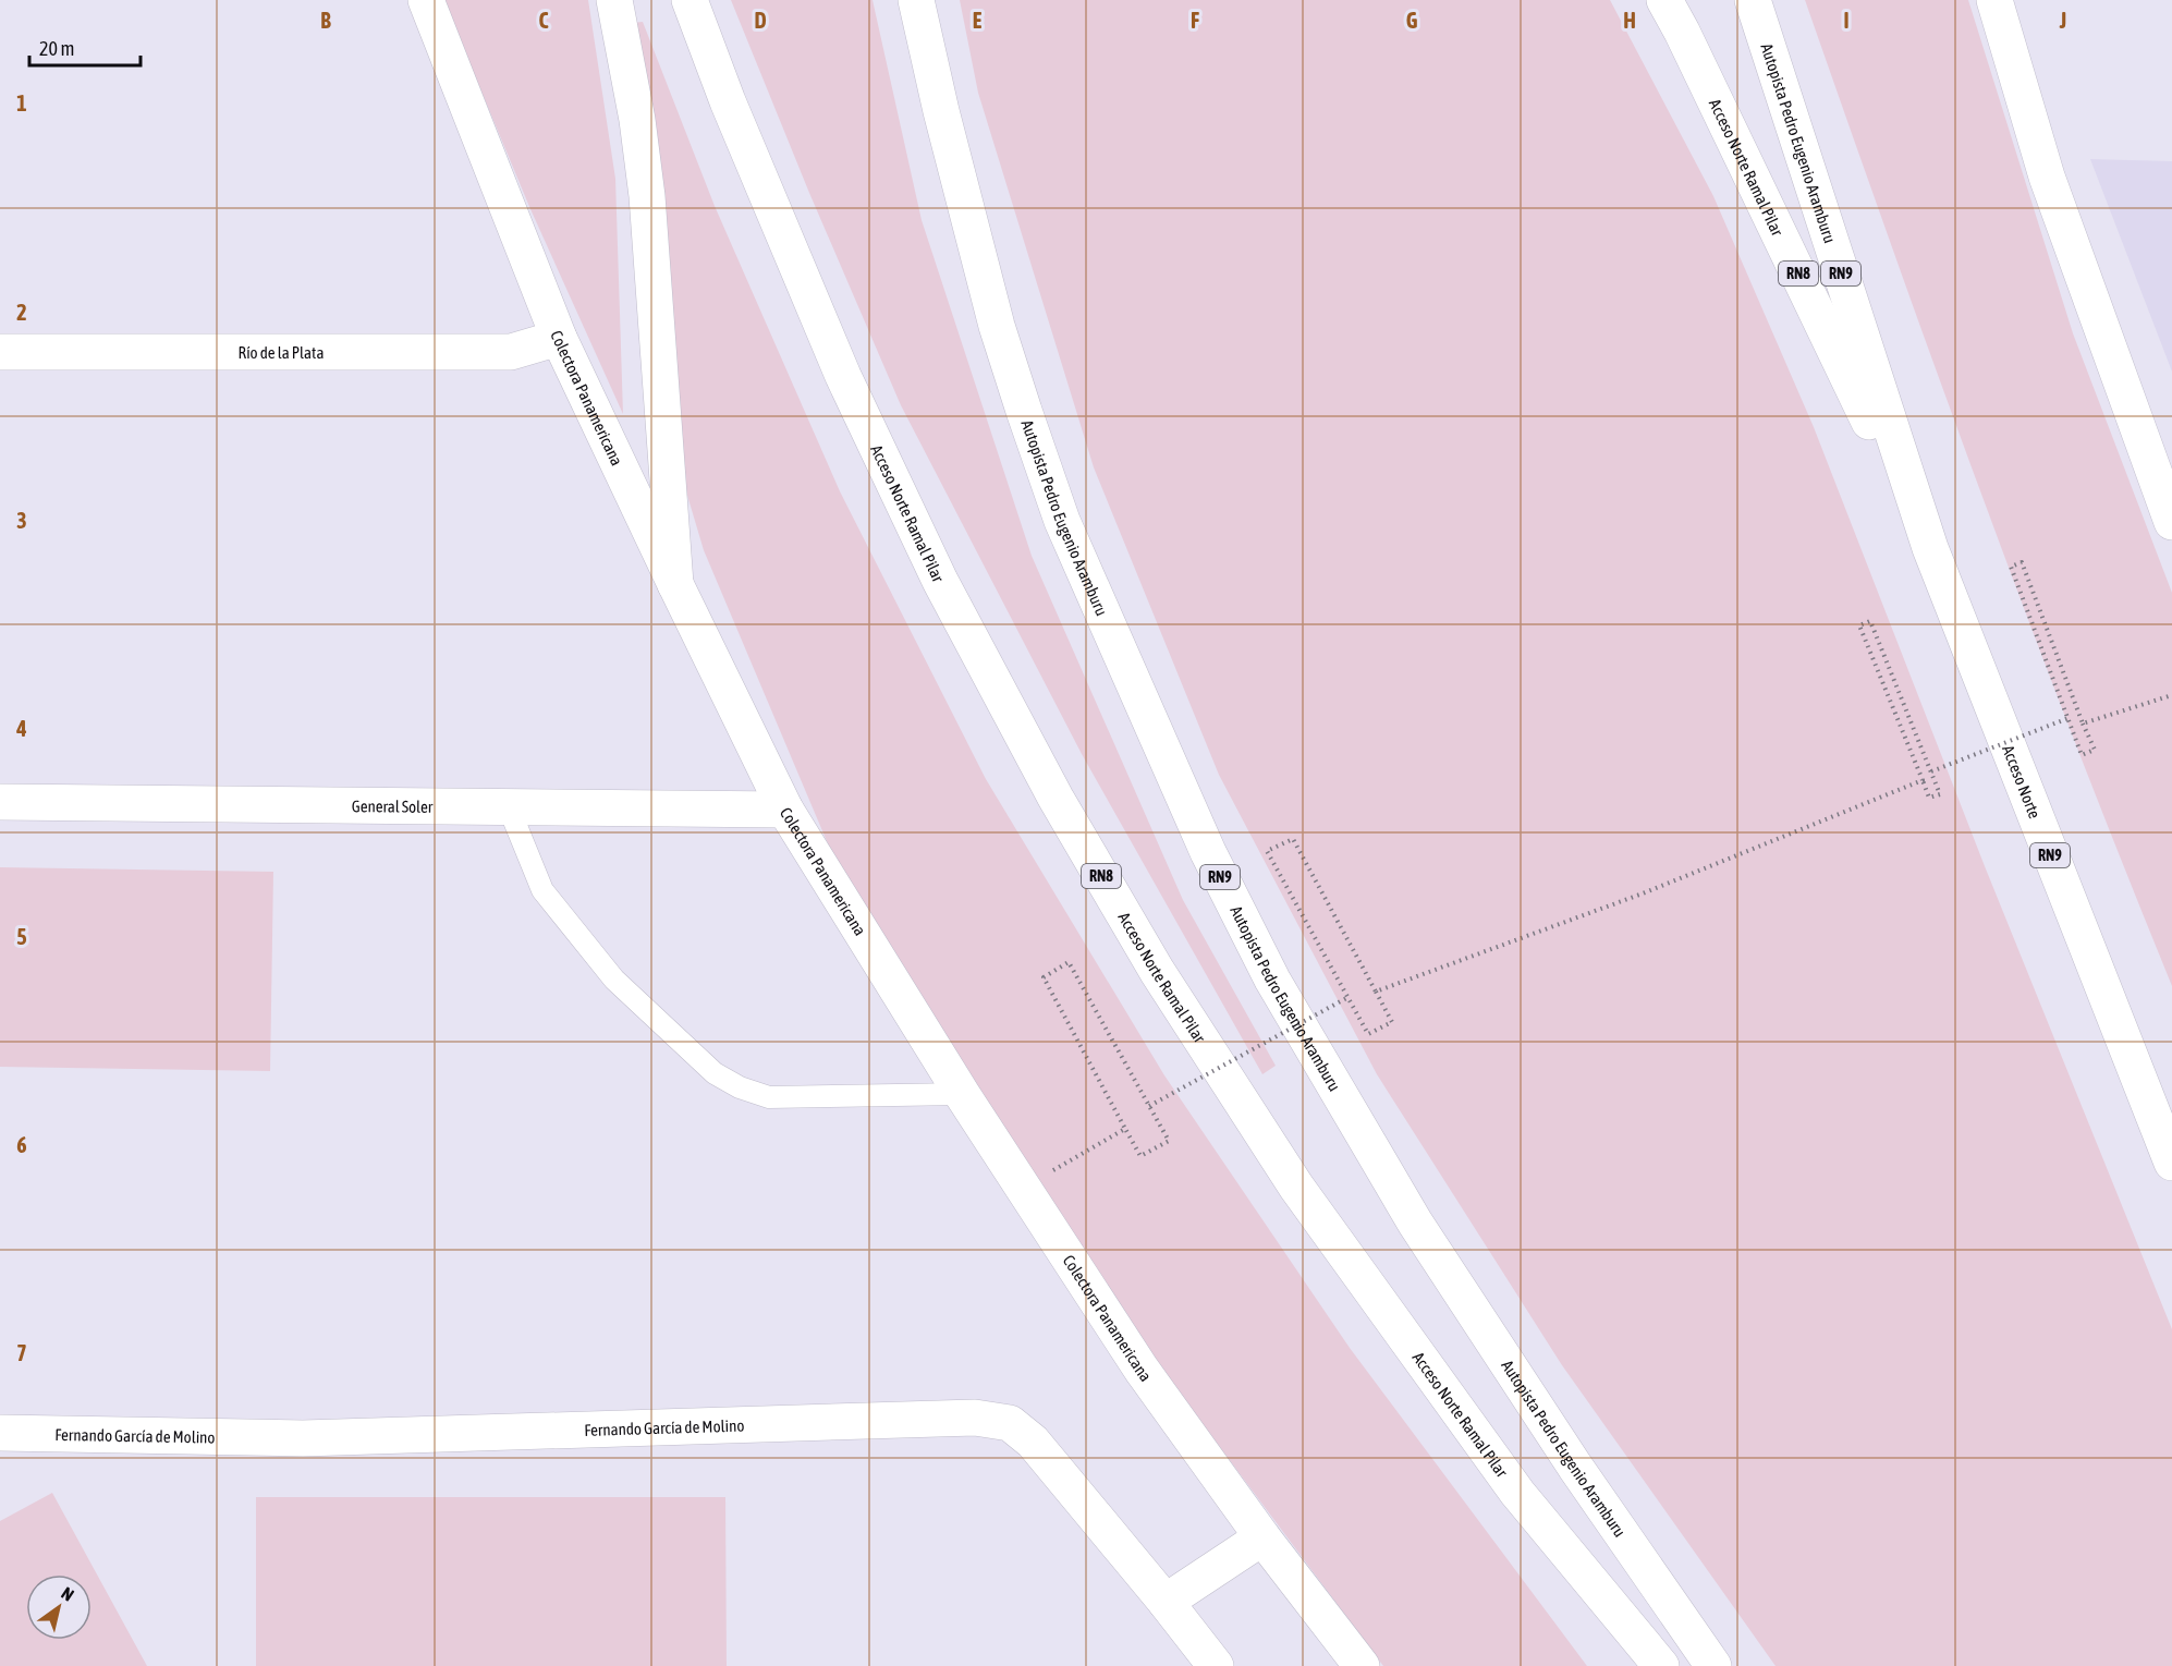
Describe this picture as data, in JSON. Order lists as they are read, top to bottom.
{
  "streets": {
    "main road": [
      "Autopista Pedro Eugenio Aramburu",
      "Acceso Norte Ramal Pilar",
      "RN8",
      "RN9",
      "Río de la Plata",
      "Colectora Panamericana",
      "Acceso Norte",
      "General Soler",
      "Fernando García de Molino"
    ]
  },
  "crossings": [
    ["Autopista Pedro Eugenio Aramburu", "Acceso Norte Ramal Pilar"],
    ["Autopista Pedro Eugenio Aramburu", "Acceso Norte"],
    ["Acceso Norte Ramal Pilar", "Acceso Norte"],
    ["Río de la Plata", "Colectora Panamericana"],
    ["Colectora Panamericana", "General Soler"]
  ],
  "scale_bar": "20 m",
  "north": "top right",
  "grid": {
    "columns": [
      "B",
      "C",
      "D",
      "E",
      "F",
      "G",
      "H",
      "I",
      "J"
    ],
    "rows": [
      "1",
      "2",
      "3",
      "4",
      "5",
      "6",
      "7"
    ]
  }
}
